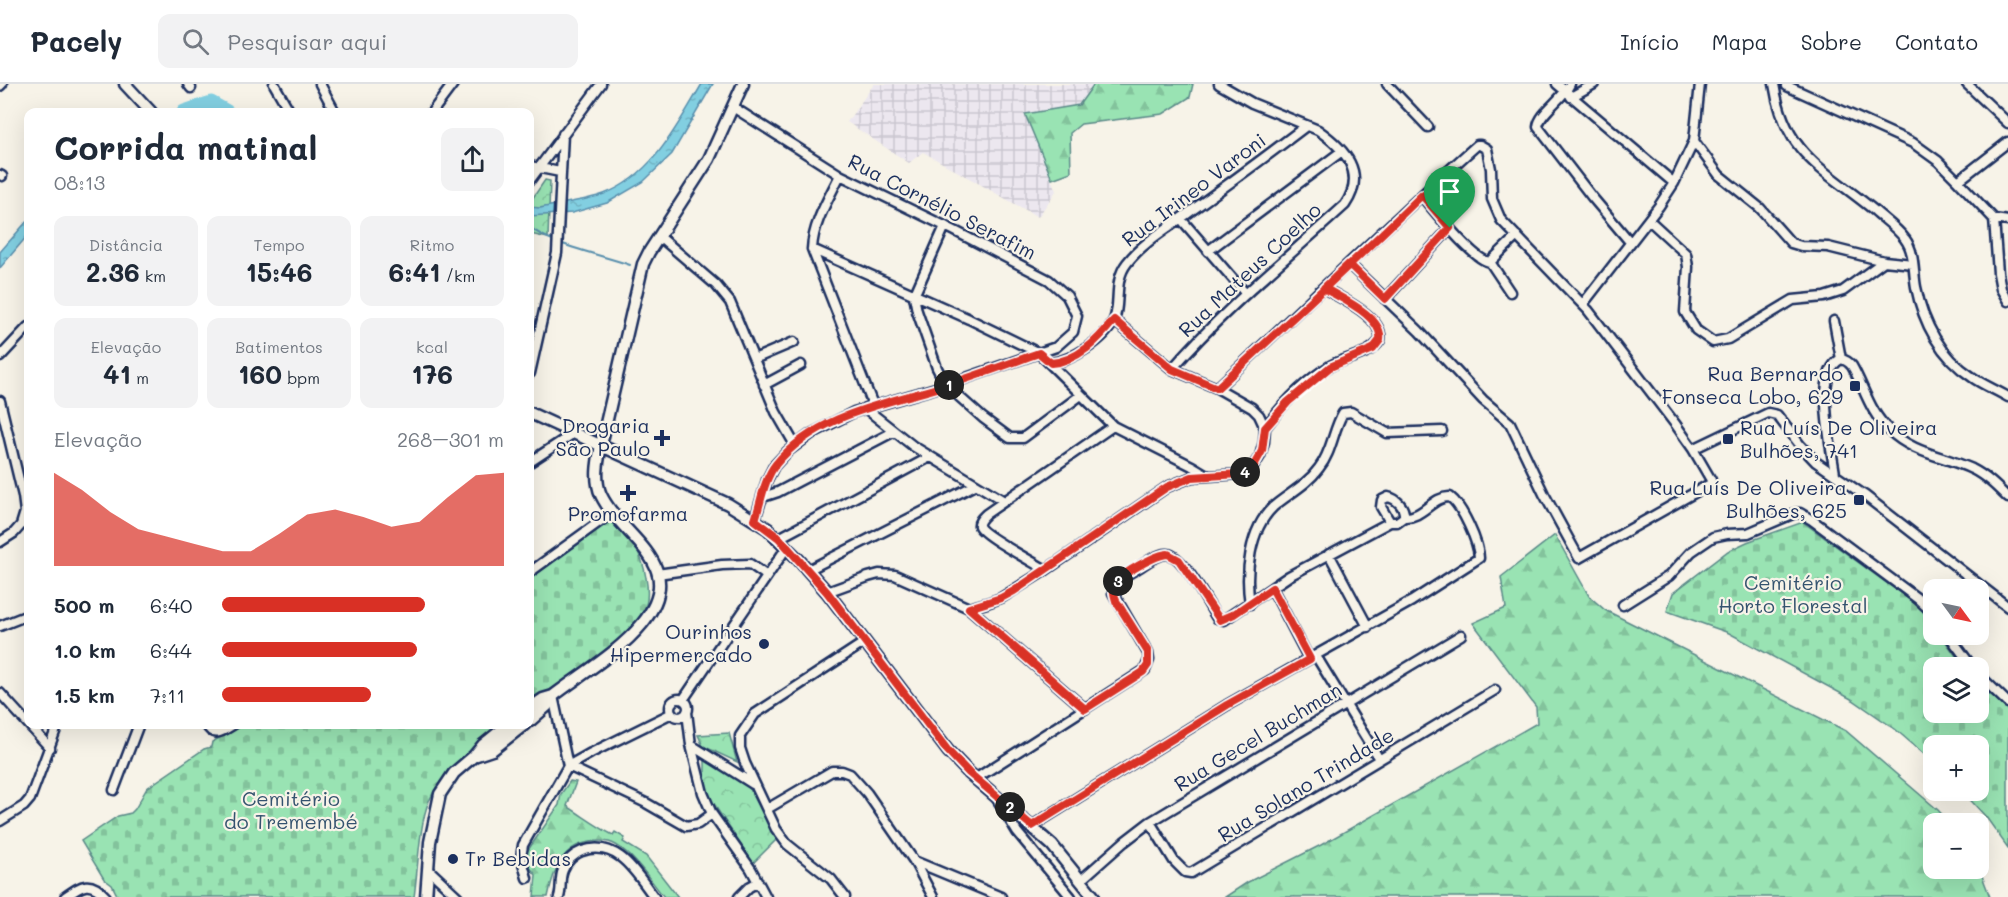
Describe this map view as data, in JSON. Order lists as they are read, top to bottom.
{
  "streets": {
    "street": [
      "Rua Irineo Varoni",
      "Rua Cornélio Serafim",
      "Rua Mateus Coelho",
      "Rua Gecel Buchman",
      "Rua Solano Trindade"
    ]
  },
  "crossings": [
    ["Rua Gecel Buchman", "Rua Solano Trindade"]
  ],
  "parks": ["Cemitério Horto Florestal", "Cemitério do Tremembé"],
  "places": {
    "transit": ["Rua Bernardo Fonseca Lobo, 629", "Rua Luís De Oliveira Bulhões, 741", "Rua Luís De Oliveira Bulhões, 625"],
    "health": ["Drogaria São Paulo", "Promofarma"],
    "other": ["Ourinhos Hipermercado", "Tr Bebidas"]
  },
  "north": "bottom right",
  "page": {
    "header": "Pacely",
    "search": "Pesquisar aqui",
    "nav": [
      "Início",
      "Mapa",
      "Sobre",
      "Contato"
    ],
    "heading": ["Corrida matinal", "08:13"],
    "stats": [
      ["Distância", "2.36 km"],
      ["Tempo", "15:46"],
      ["Ritmo", "6:41 /km"],
      ["Elevação", "41 m"],
      ["Batimentos", "160 bpm"],
      ["kcal", "176"]
    ],
    "pins": [
      "1",
      "4",
      "3",
      "2"
    ],
    "chart": ["Elevação", "268–301 m"],
    "map_buttons": ["+", "−"],
    "list": [
      {
        "name": "500 m",
        "note": "6:40"
      },
      {
        "name": "1.0 km",
        "note": "6:44"
      },
      {
        "name": "1.5 km",
        "note": "7:11"
      }
    ]
  }
}
